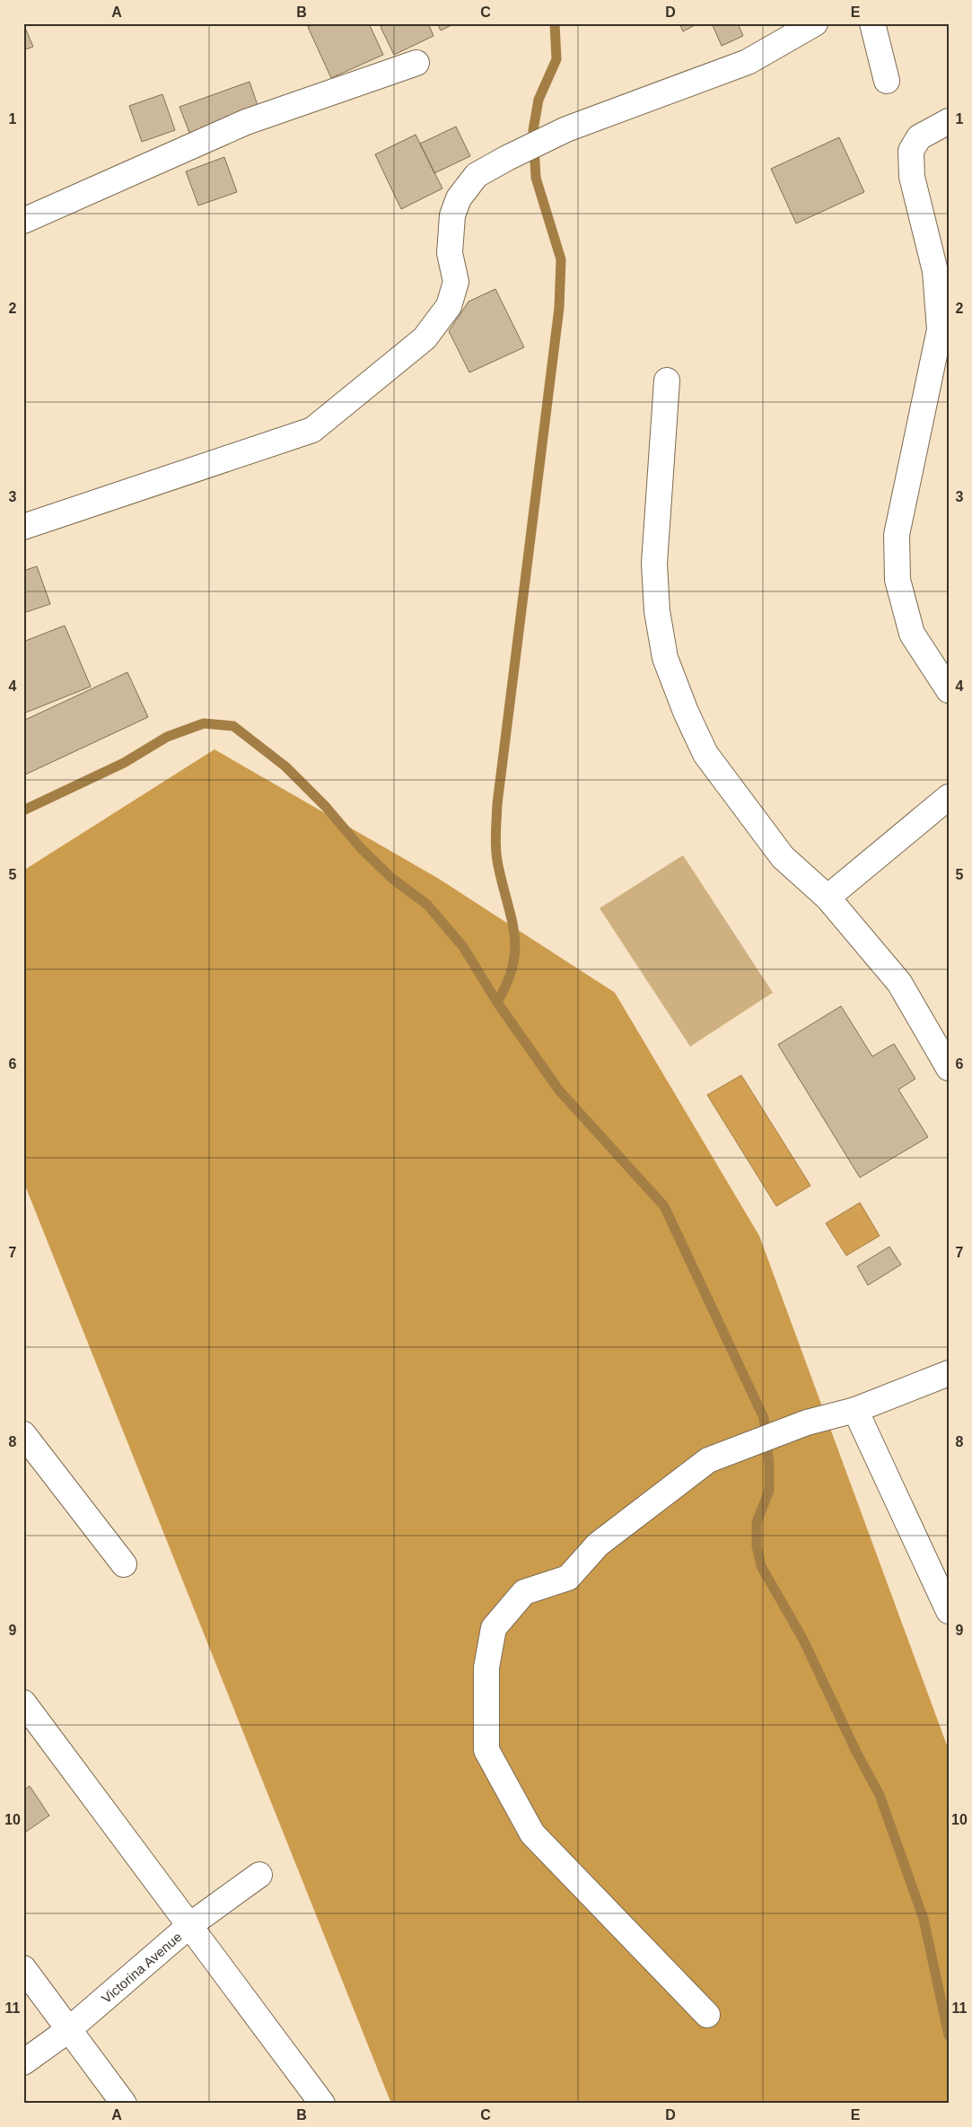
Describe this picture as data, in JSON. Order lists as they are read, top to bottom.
{
  "streets": {
    "street": ["Victorina Avenue"]
  },
  "grid": {
    "columns": [
      "A",
      "B",
      "C",
      "D",
      "E"
    ],
    "rows": [
      "1",
      "2",
      "3",
      "4",
      "5",
      "6",
      "7",
      "8",
      "9",
      "10",
      "11"
    ]
  }
}
